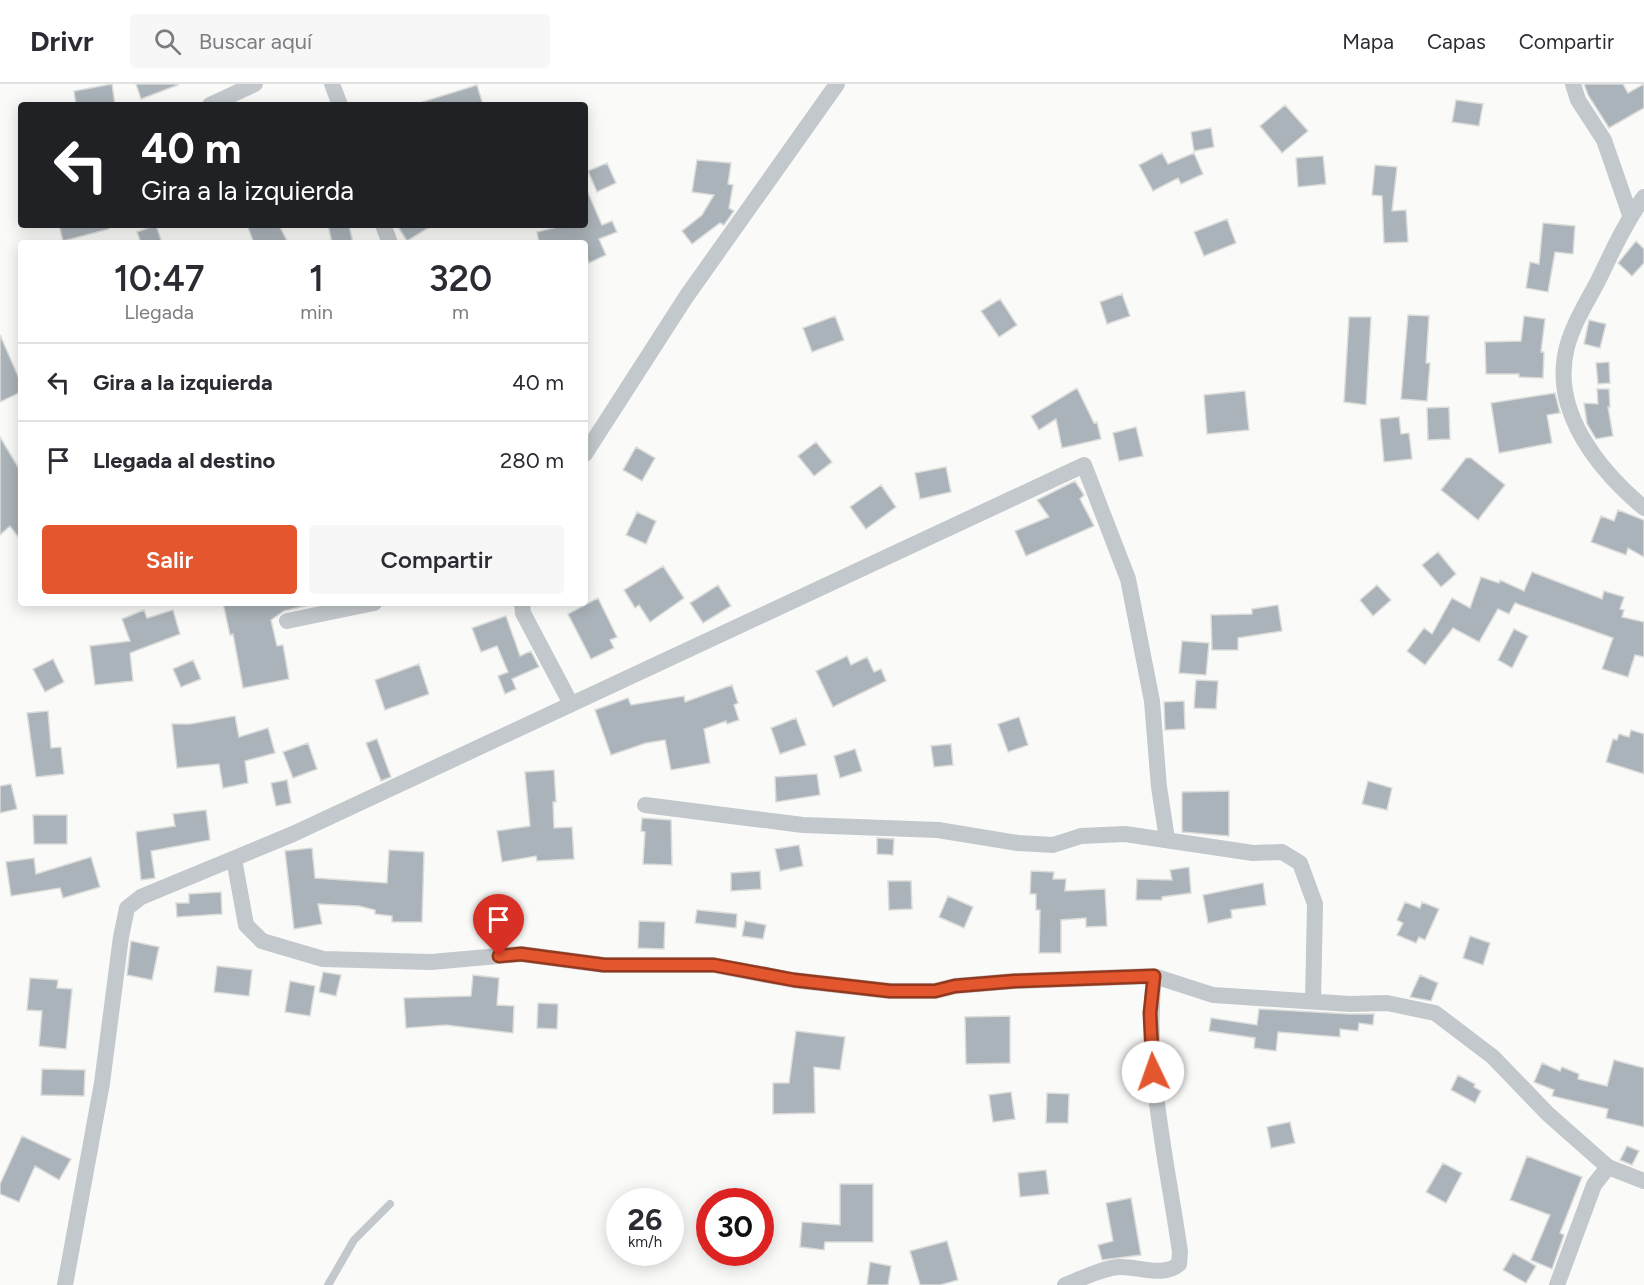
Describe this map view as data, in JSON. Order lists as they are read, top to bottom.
{
  "page": {
    "header": "Drivr",
    "search": "Buscar aquí",
    "nav": ["Mapa", "Capas", "Compartir"],
    "turn": ["40 m", "Gira a la izquierda"],
    "eta": [
      "10:47",
      "Llegada",
      "1",
      "min",
      "320",
      "m"
    ],
    "list": [
      {
        "name": "Gira a la izquierda",
        "value": "40 m"
      },
      {
        "name": "Llegada al destino",
        "value": "280 m"
      }
    ],
    "buttons": ["Salir", "Compartir"],
    "speed": "26 km/h",
    "limit": "30"
  }
}
